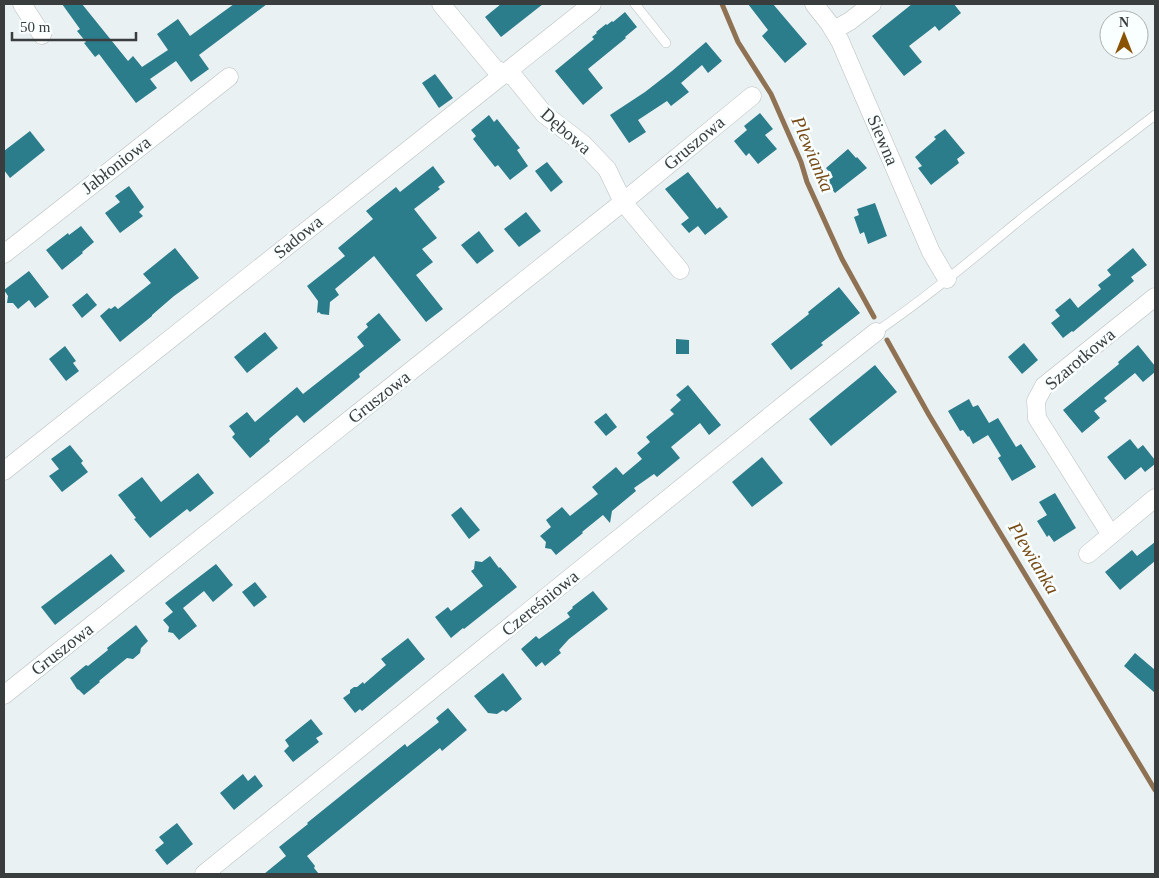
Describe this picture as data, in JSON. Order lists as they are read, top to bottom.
{
  "streets": {
    "street": [
      "Dębowa",
      "Siewna",
      "Gruszowa",
      "Jabłoniowa",
      "Sadowa",
      "Szarotkowa",
      "Czereśniowa"
    ]
  },
  "crossings": [
    ["Dębowa", "Gruszowa"],
    ["Dębowa", "Sadowa"]
  ],
  "water": ["Plewianka"],
  "scale_bar": "50 m",
  "north": "top"
}
